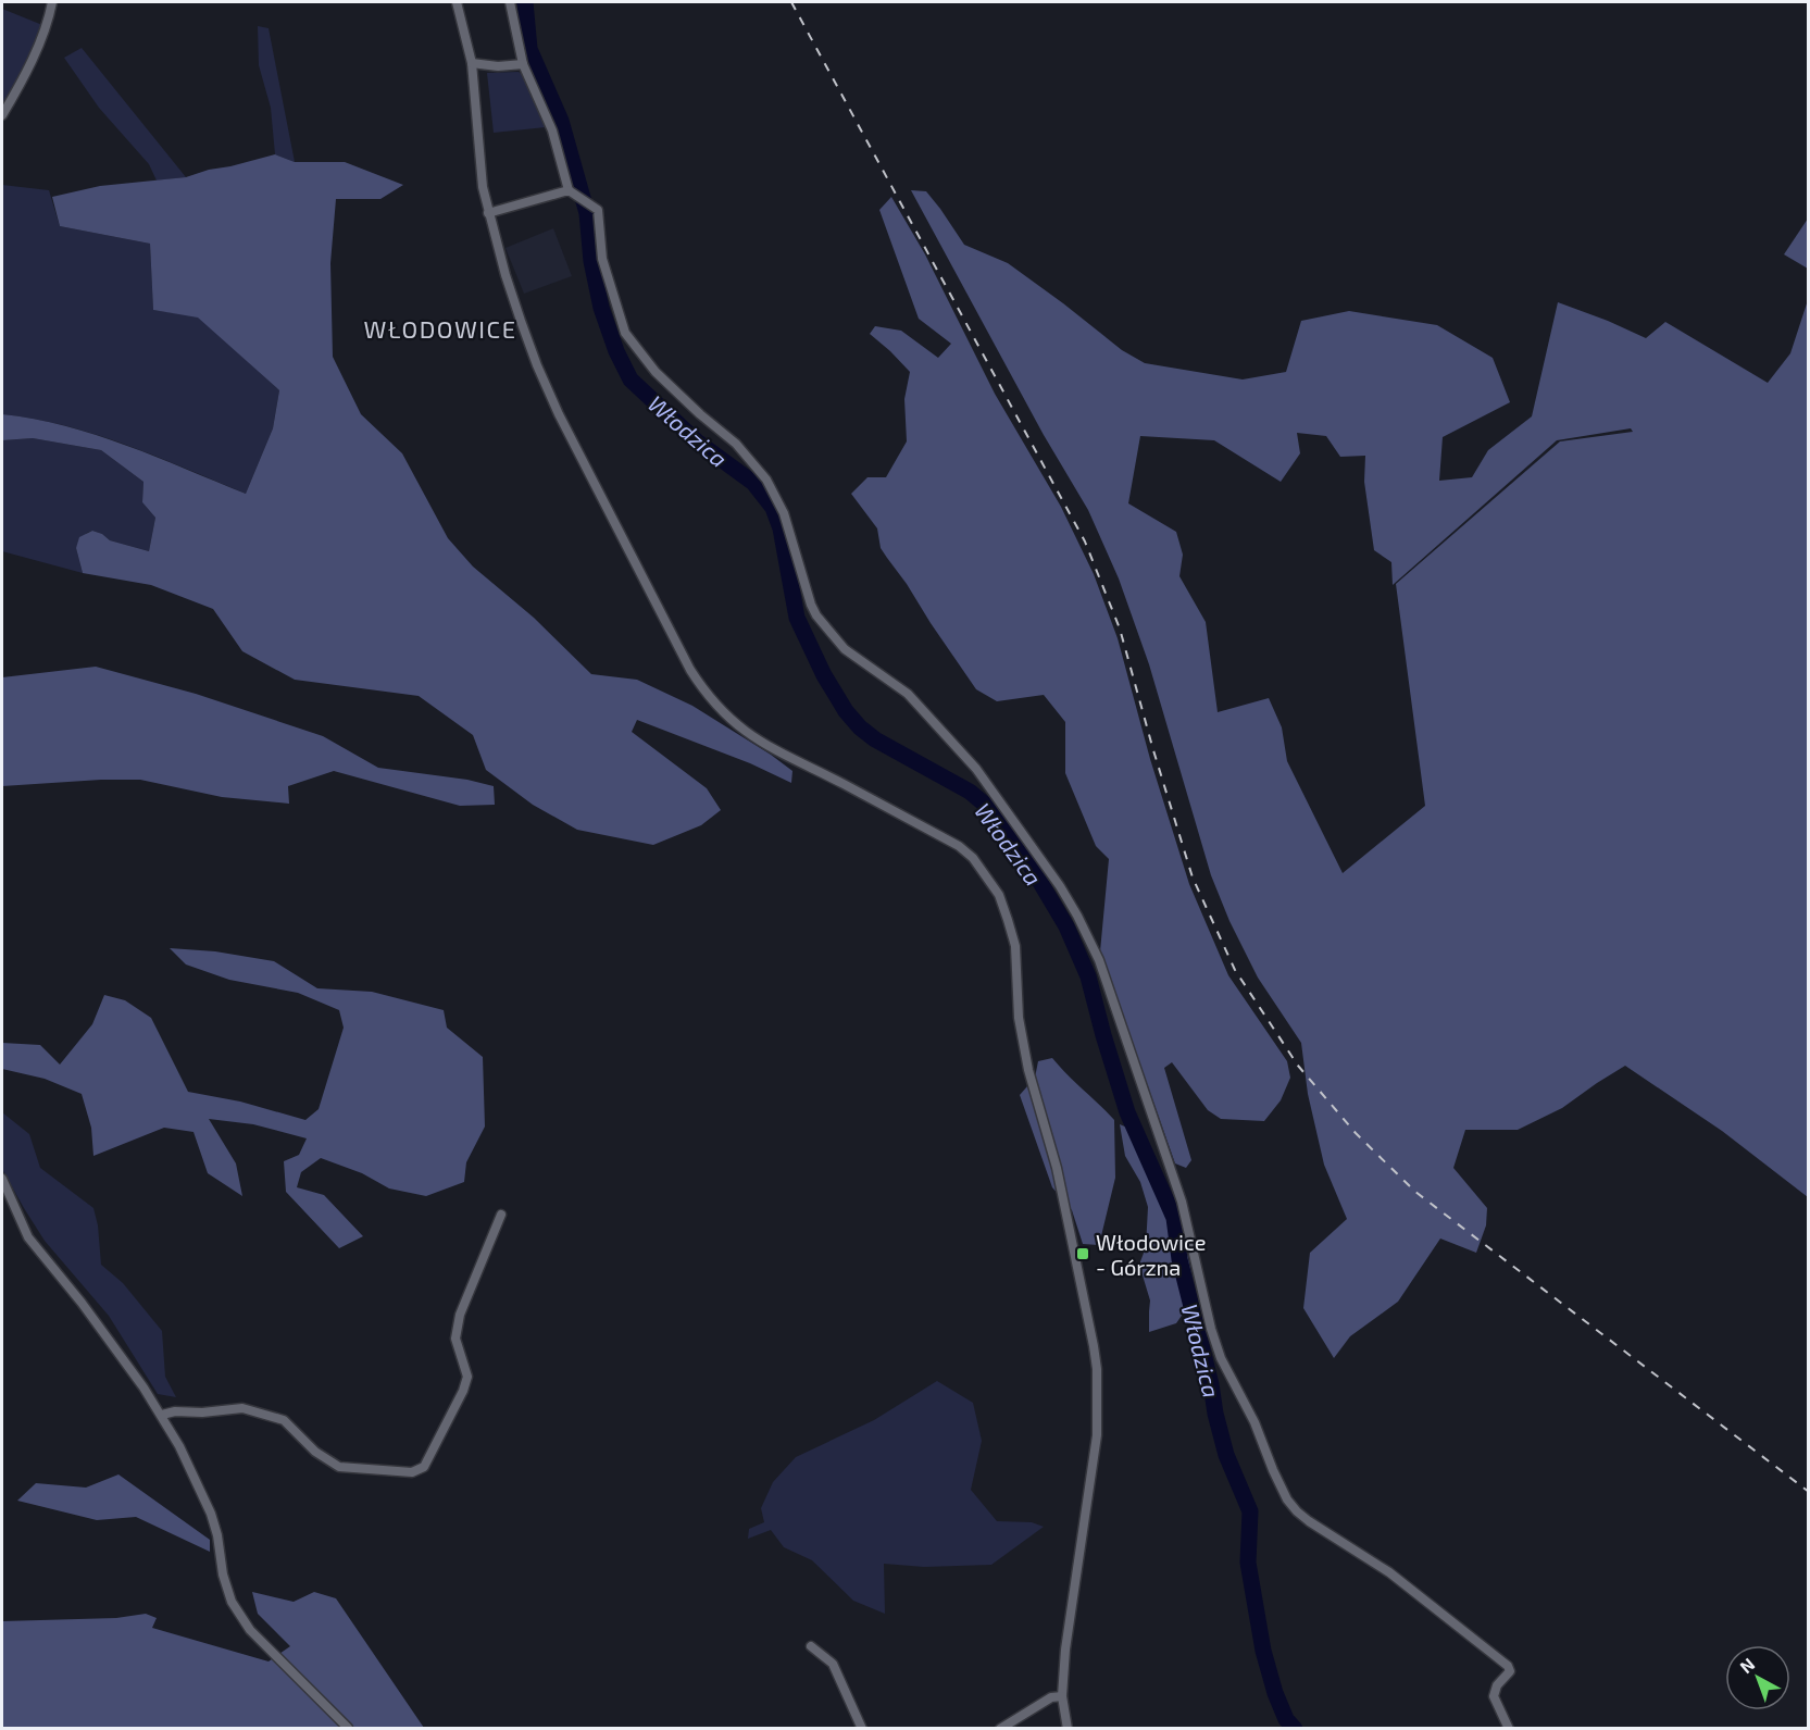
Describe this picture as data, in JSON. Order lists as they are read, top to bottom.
{
  "districts": ["WŁODOWICE"],
  "water": ["Włodzica"],
  "places": {
    "transit": ["Włodowice - Górzna"]
  },
  "north": "top left"
}
